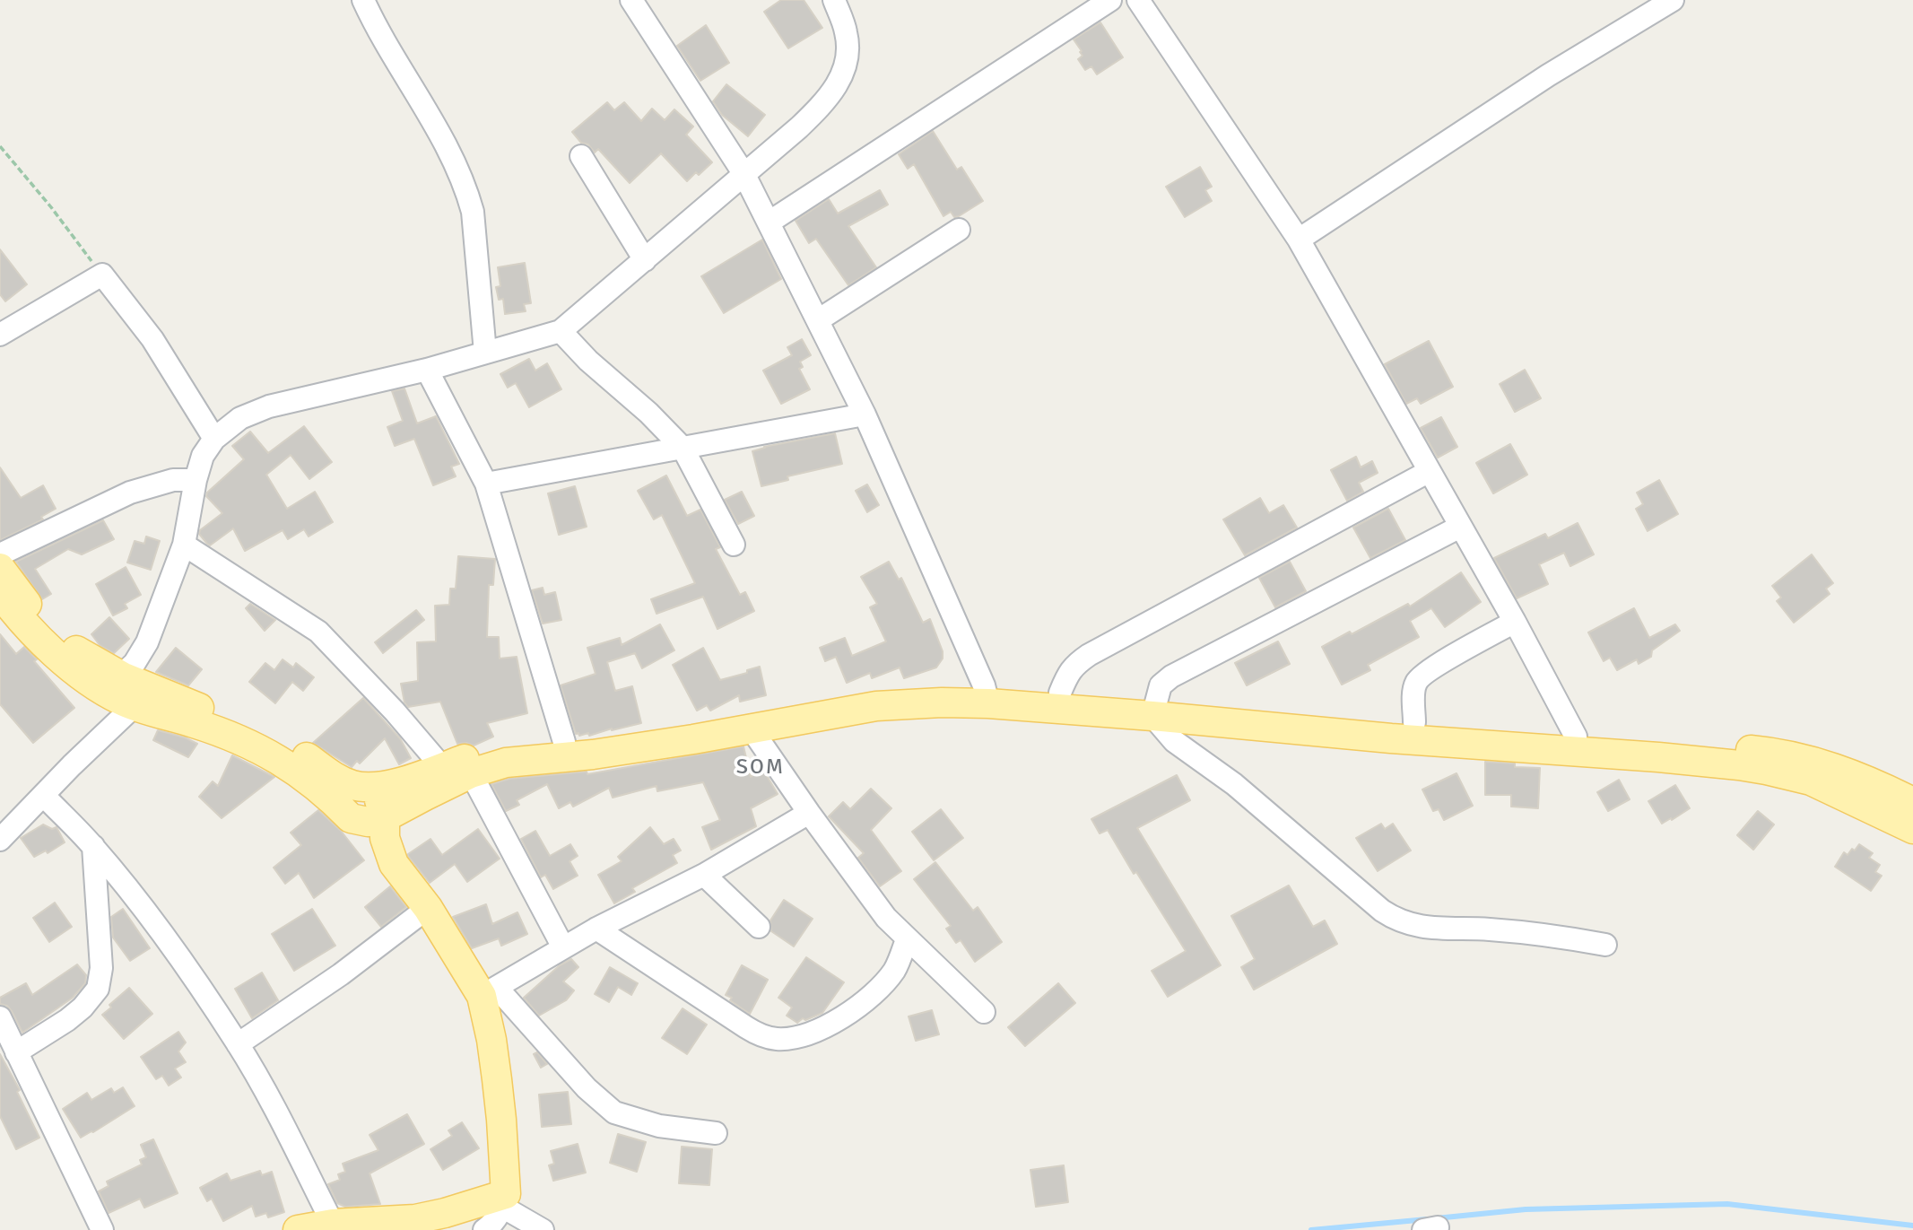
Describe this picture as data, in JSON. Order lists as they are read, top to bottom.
{
  "districts": ["SOM"]
}
